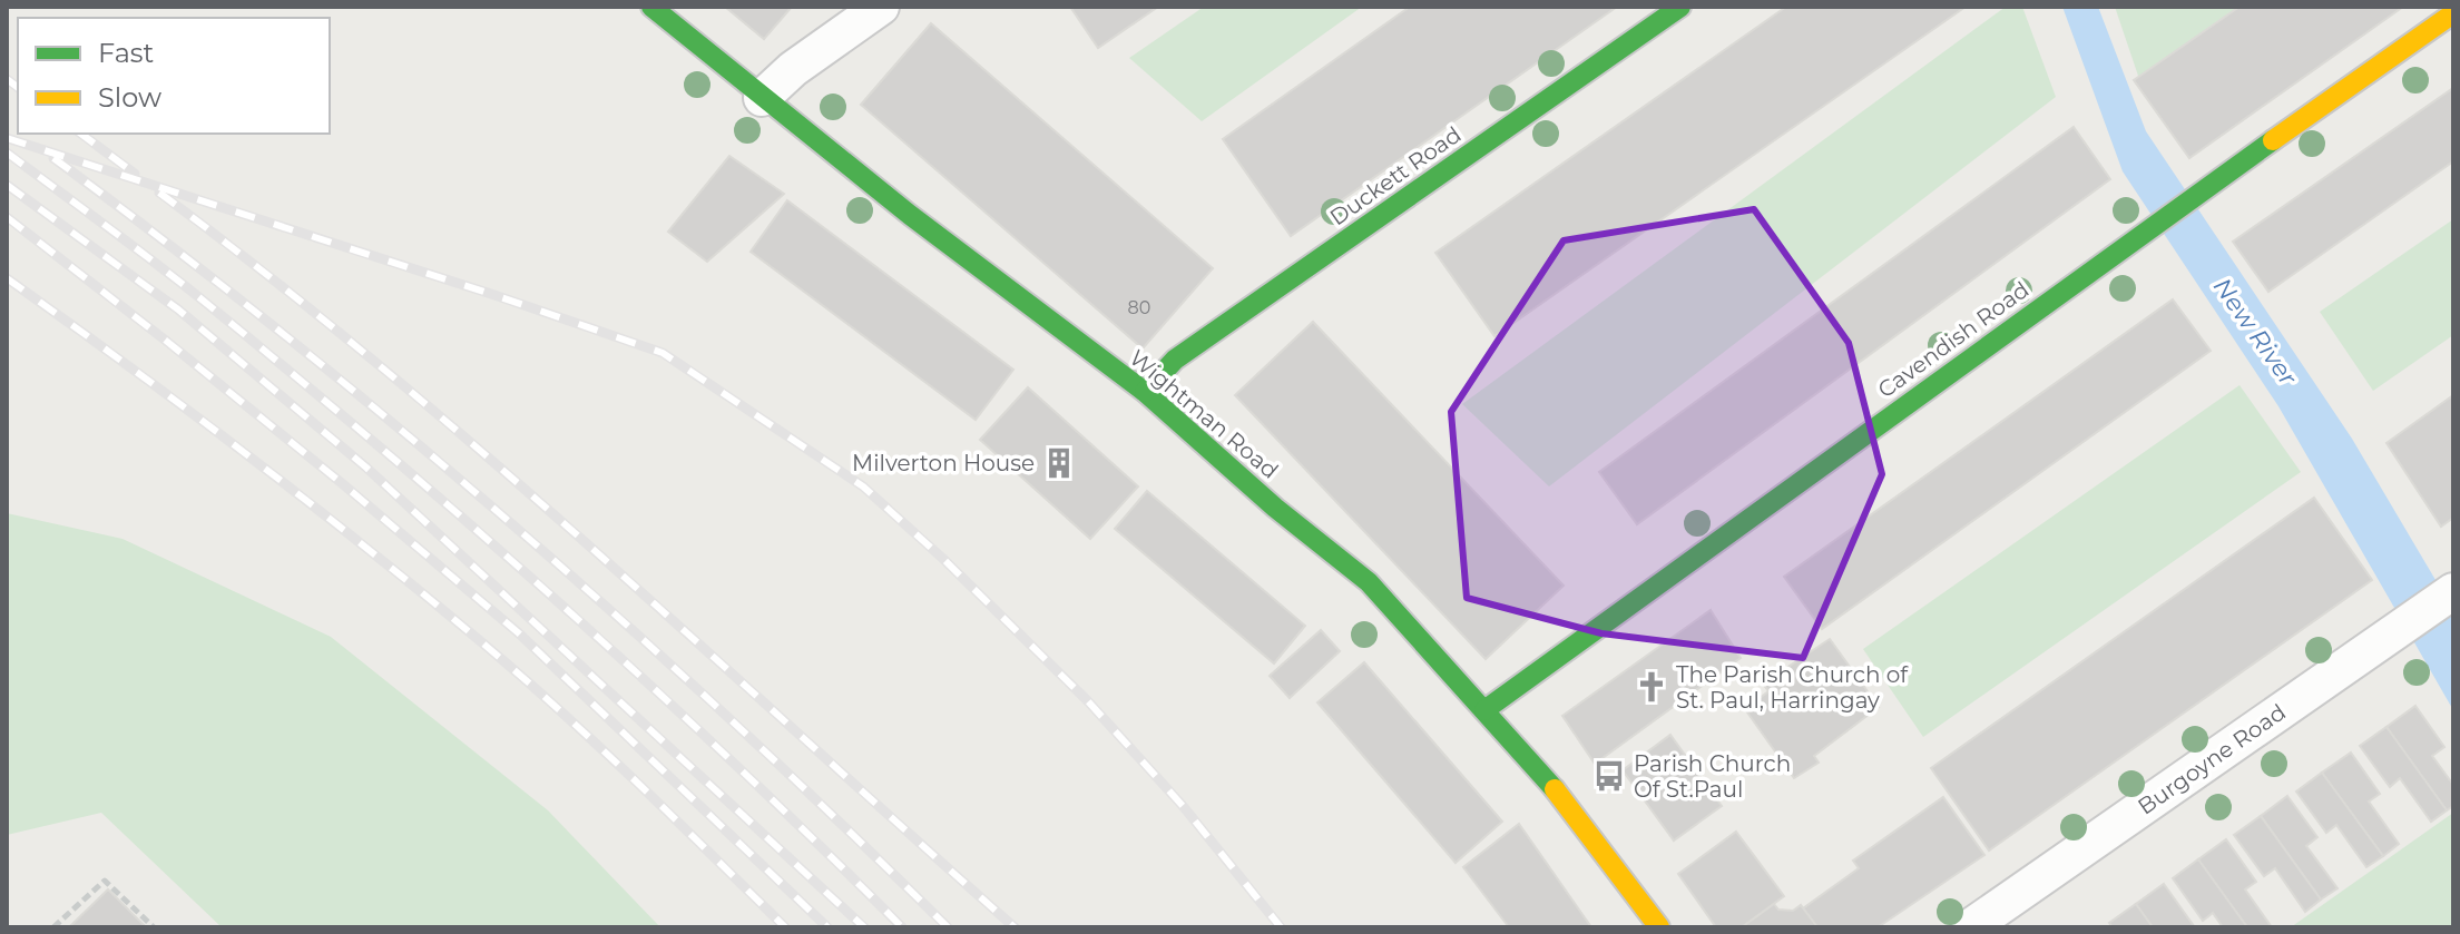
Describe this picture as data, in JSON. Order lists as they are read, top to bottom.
{
  "streets": {
    "street": [
      "Duckett Road",
      "Cavendish Road",
      "Wightman Road",
      "Burgoyne Road"
    ]
  },
  "crossings": [
    ["Duckett Road", "Wightman Road"],
    ["Cavendish Road", "Wightman Road"]
  ],
  "water": ["New River"],
  "places": {
    "building": ["Milverton House"],
    "church": ["The Parish Church of St. Paul, Harringay"],
    "bus stop": ["Parish Church Of St.Paul"]
  },
  "house_numbers": ["80"],
  "legend": ["Fast", "Slow"]
}
